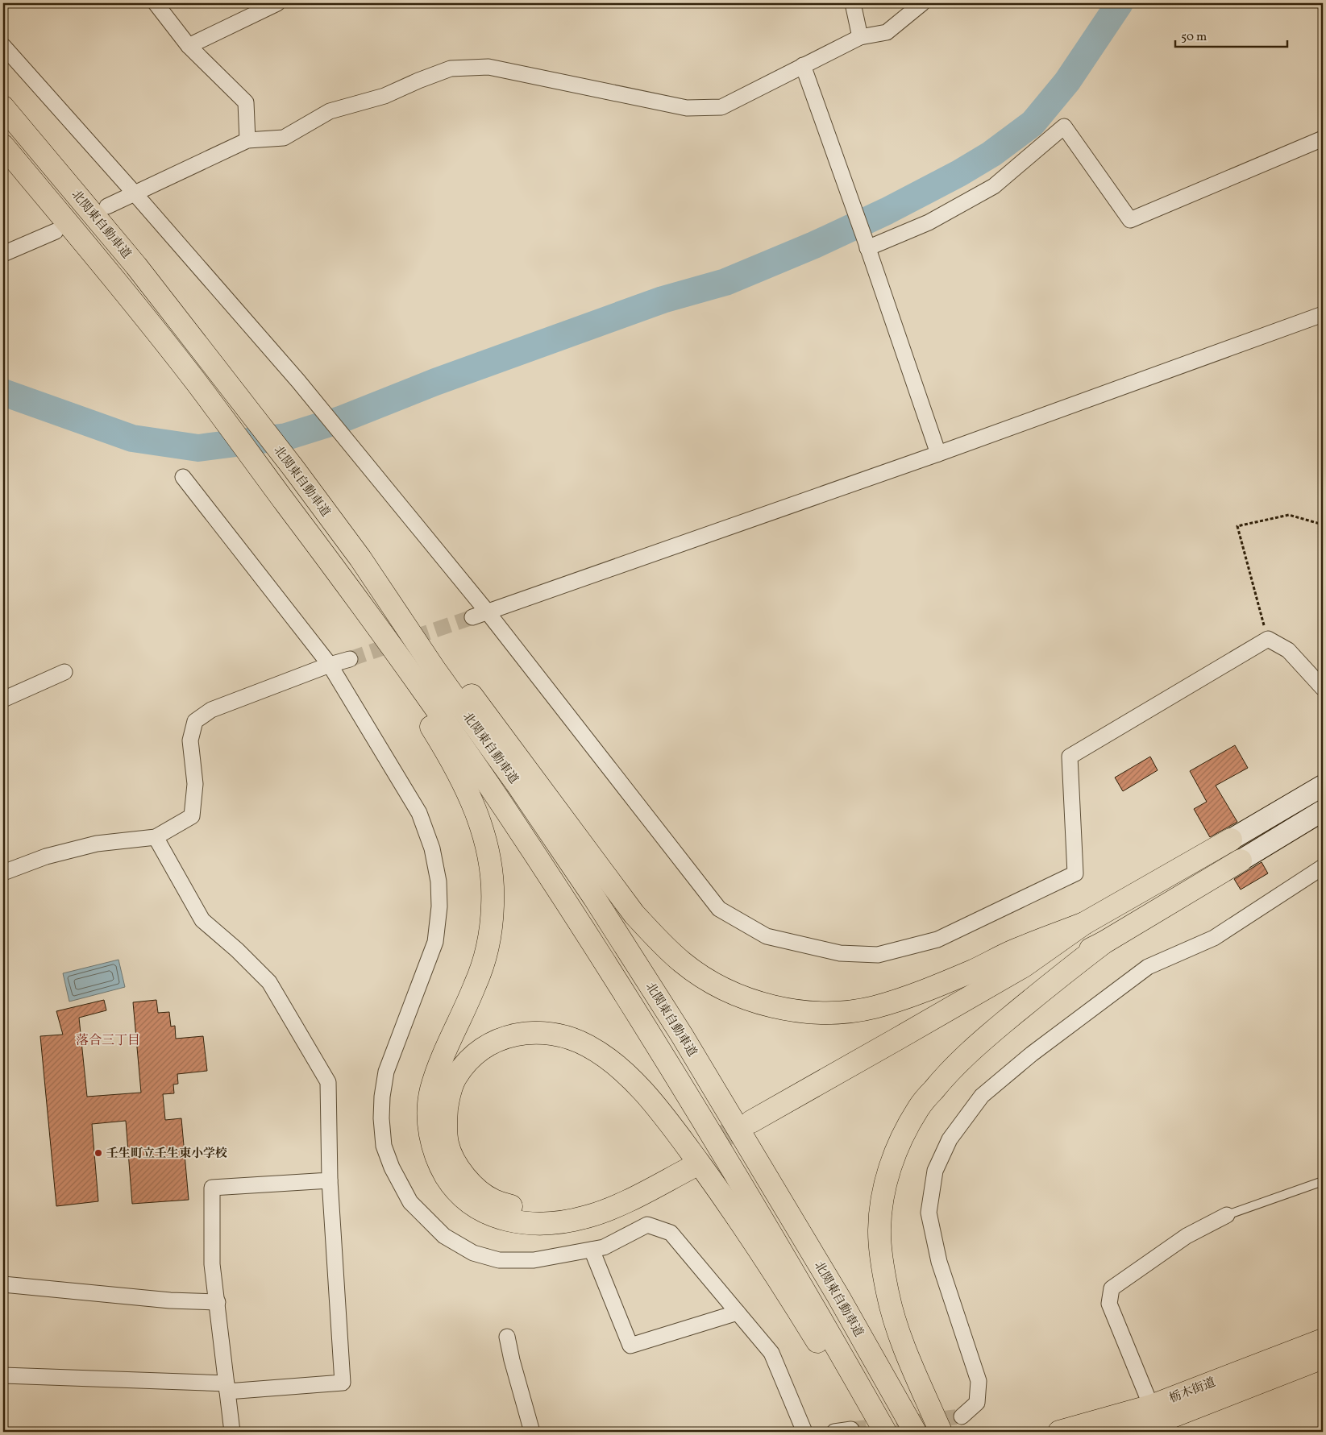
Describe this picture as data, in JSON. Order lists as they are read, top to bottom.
{
  "streets": {
    "main road": ["北関東自動車道", "栃木街道"]
  },
  "districts": ["落合三丁目"],
  "places": ["壬生町立壬生東小学校"],
  "scale_bar": "50 m"
}
